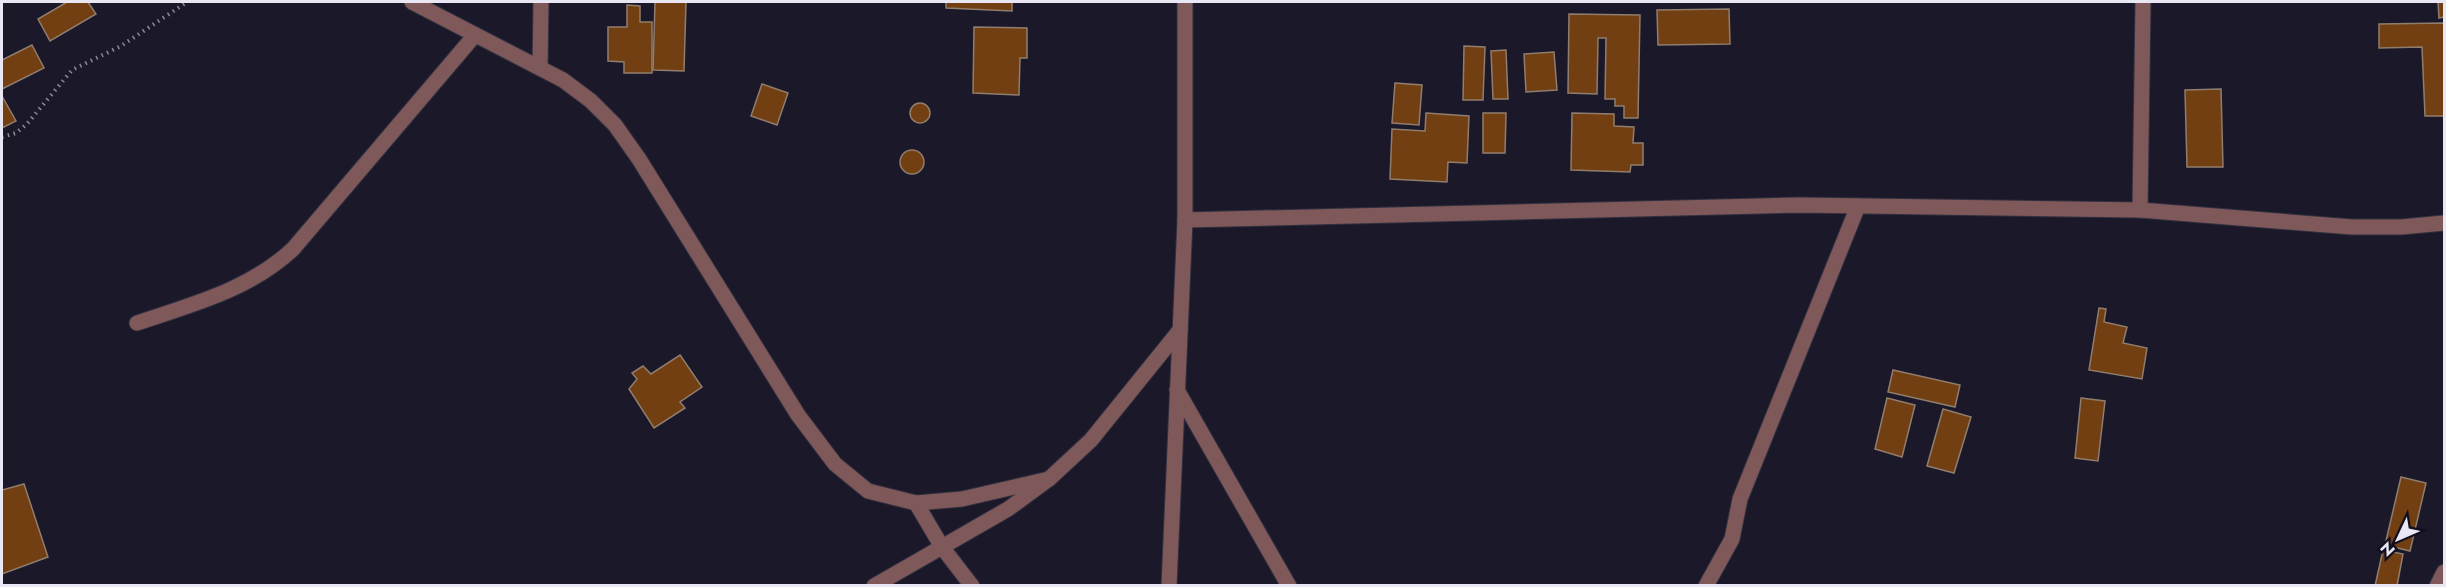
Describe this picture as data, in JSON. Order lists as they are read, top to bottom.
{
  "north": "bottom left"
}
